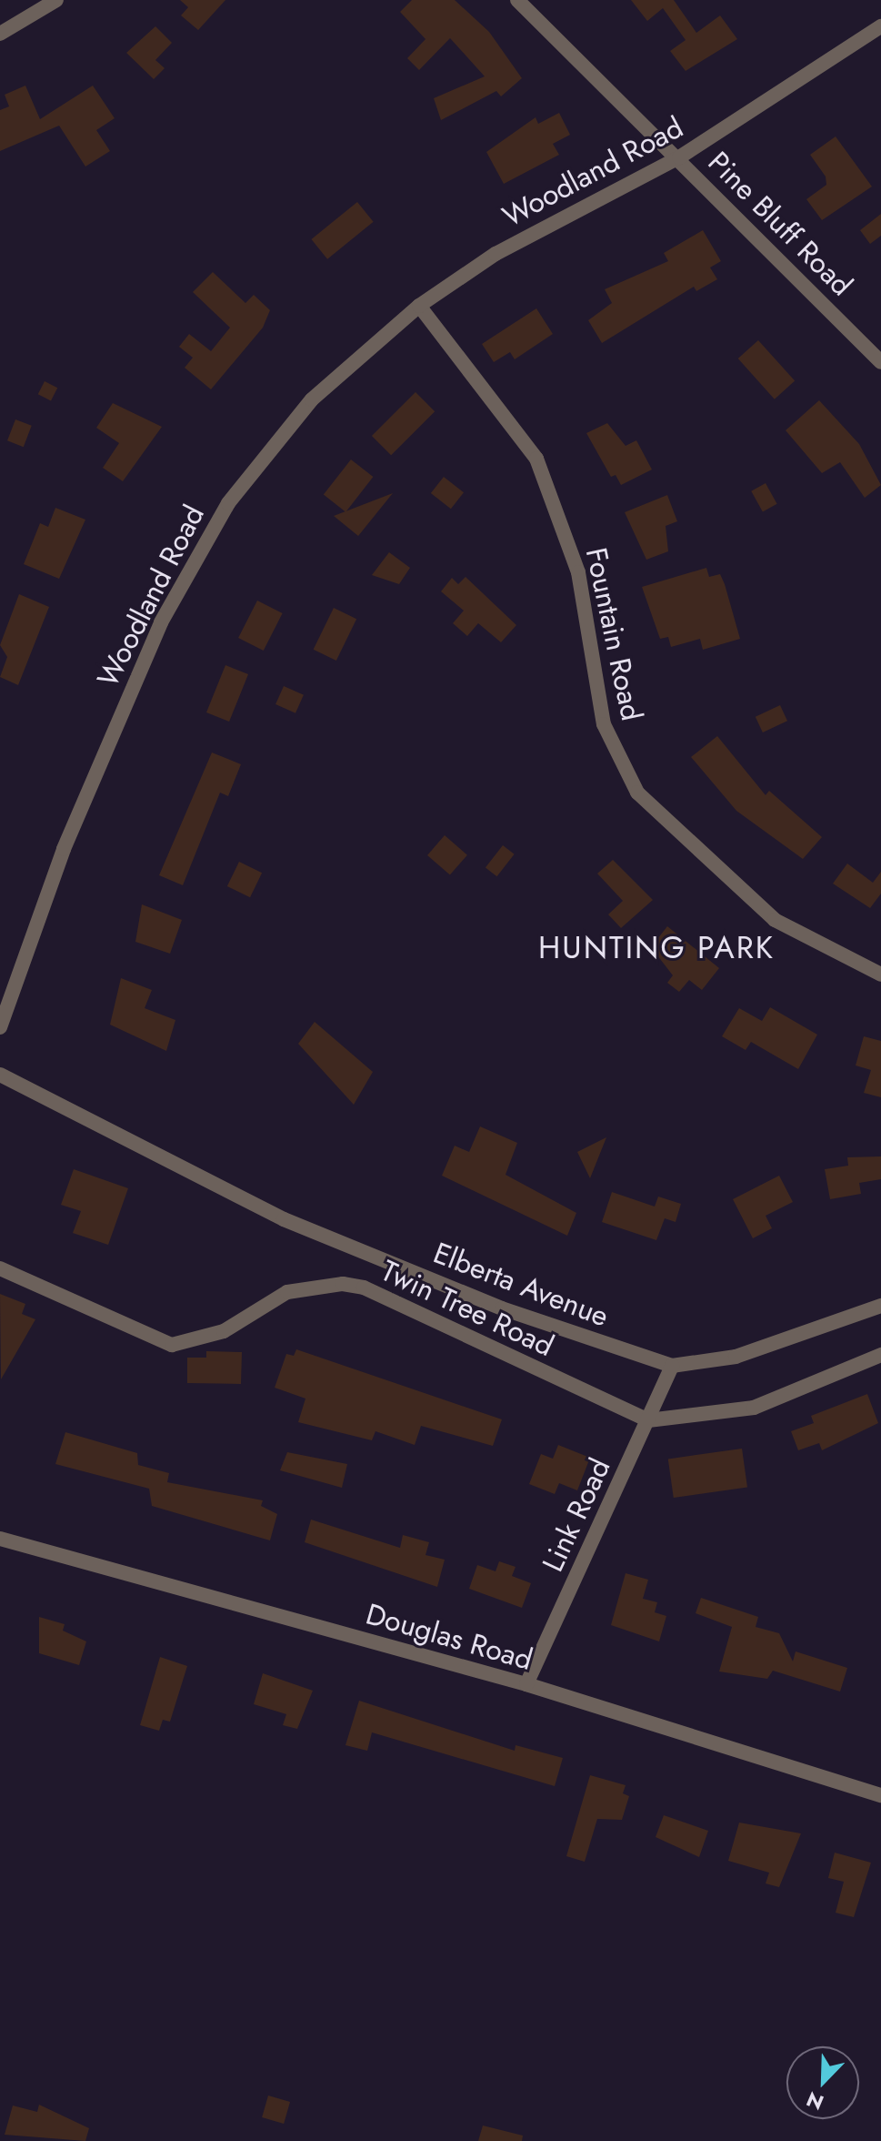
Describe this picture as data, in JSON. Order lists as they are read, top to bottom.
{
  "streets": {
    "street": [
      "Woodland Road",
      "Pine Bluff Road",
      "Fountain Road",
      "Elberta Avenue",
      "Twin Tree Road",
      "Link Road",
      "Douglas Road"
    ]
  },
  "crossings": [
    ["Woodland Road", "Pine Bluff Road"],
    ["Woodland Road", "Fountain Road"],
    ["Elberta Avenue", "Link Road"],
    ["Twin Tree Road", "Link Road"],
    ["Link Road", "Douglas Road"]
  ],
  "districts": ["HUNTING PARK"],
  "north": "bottom left"
}
